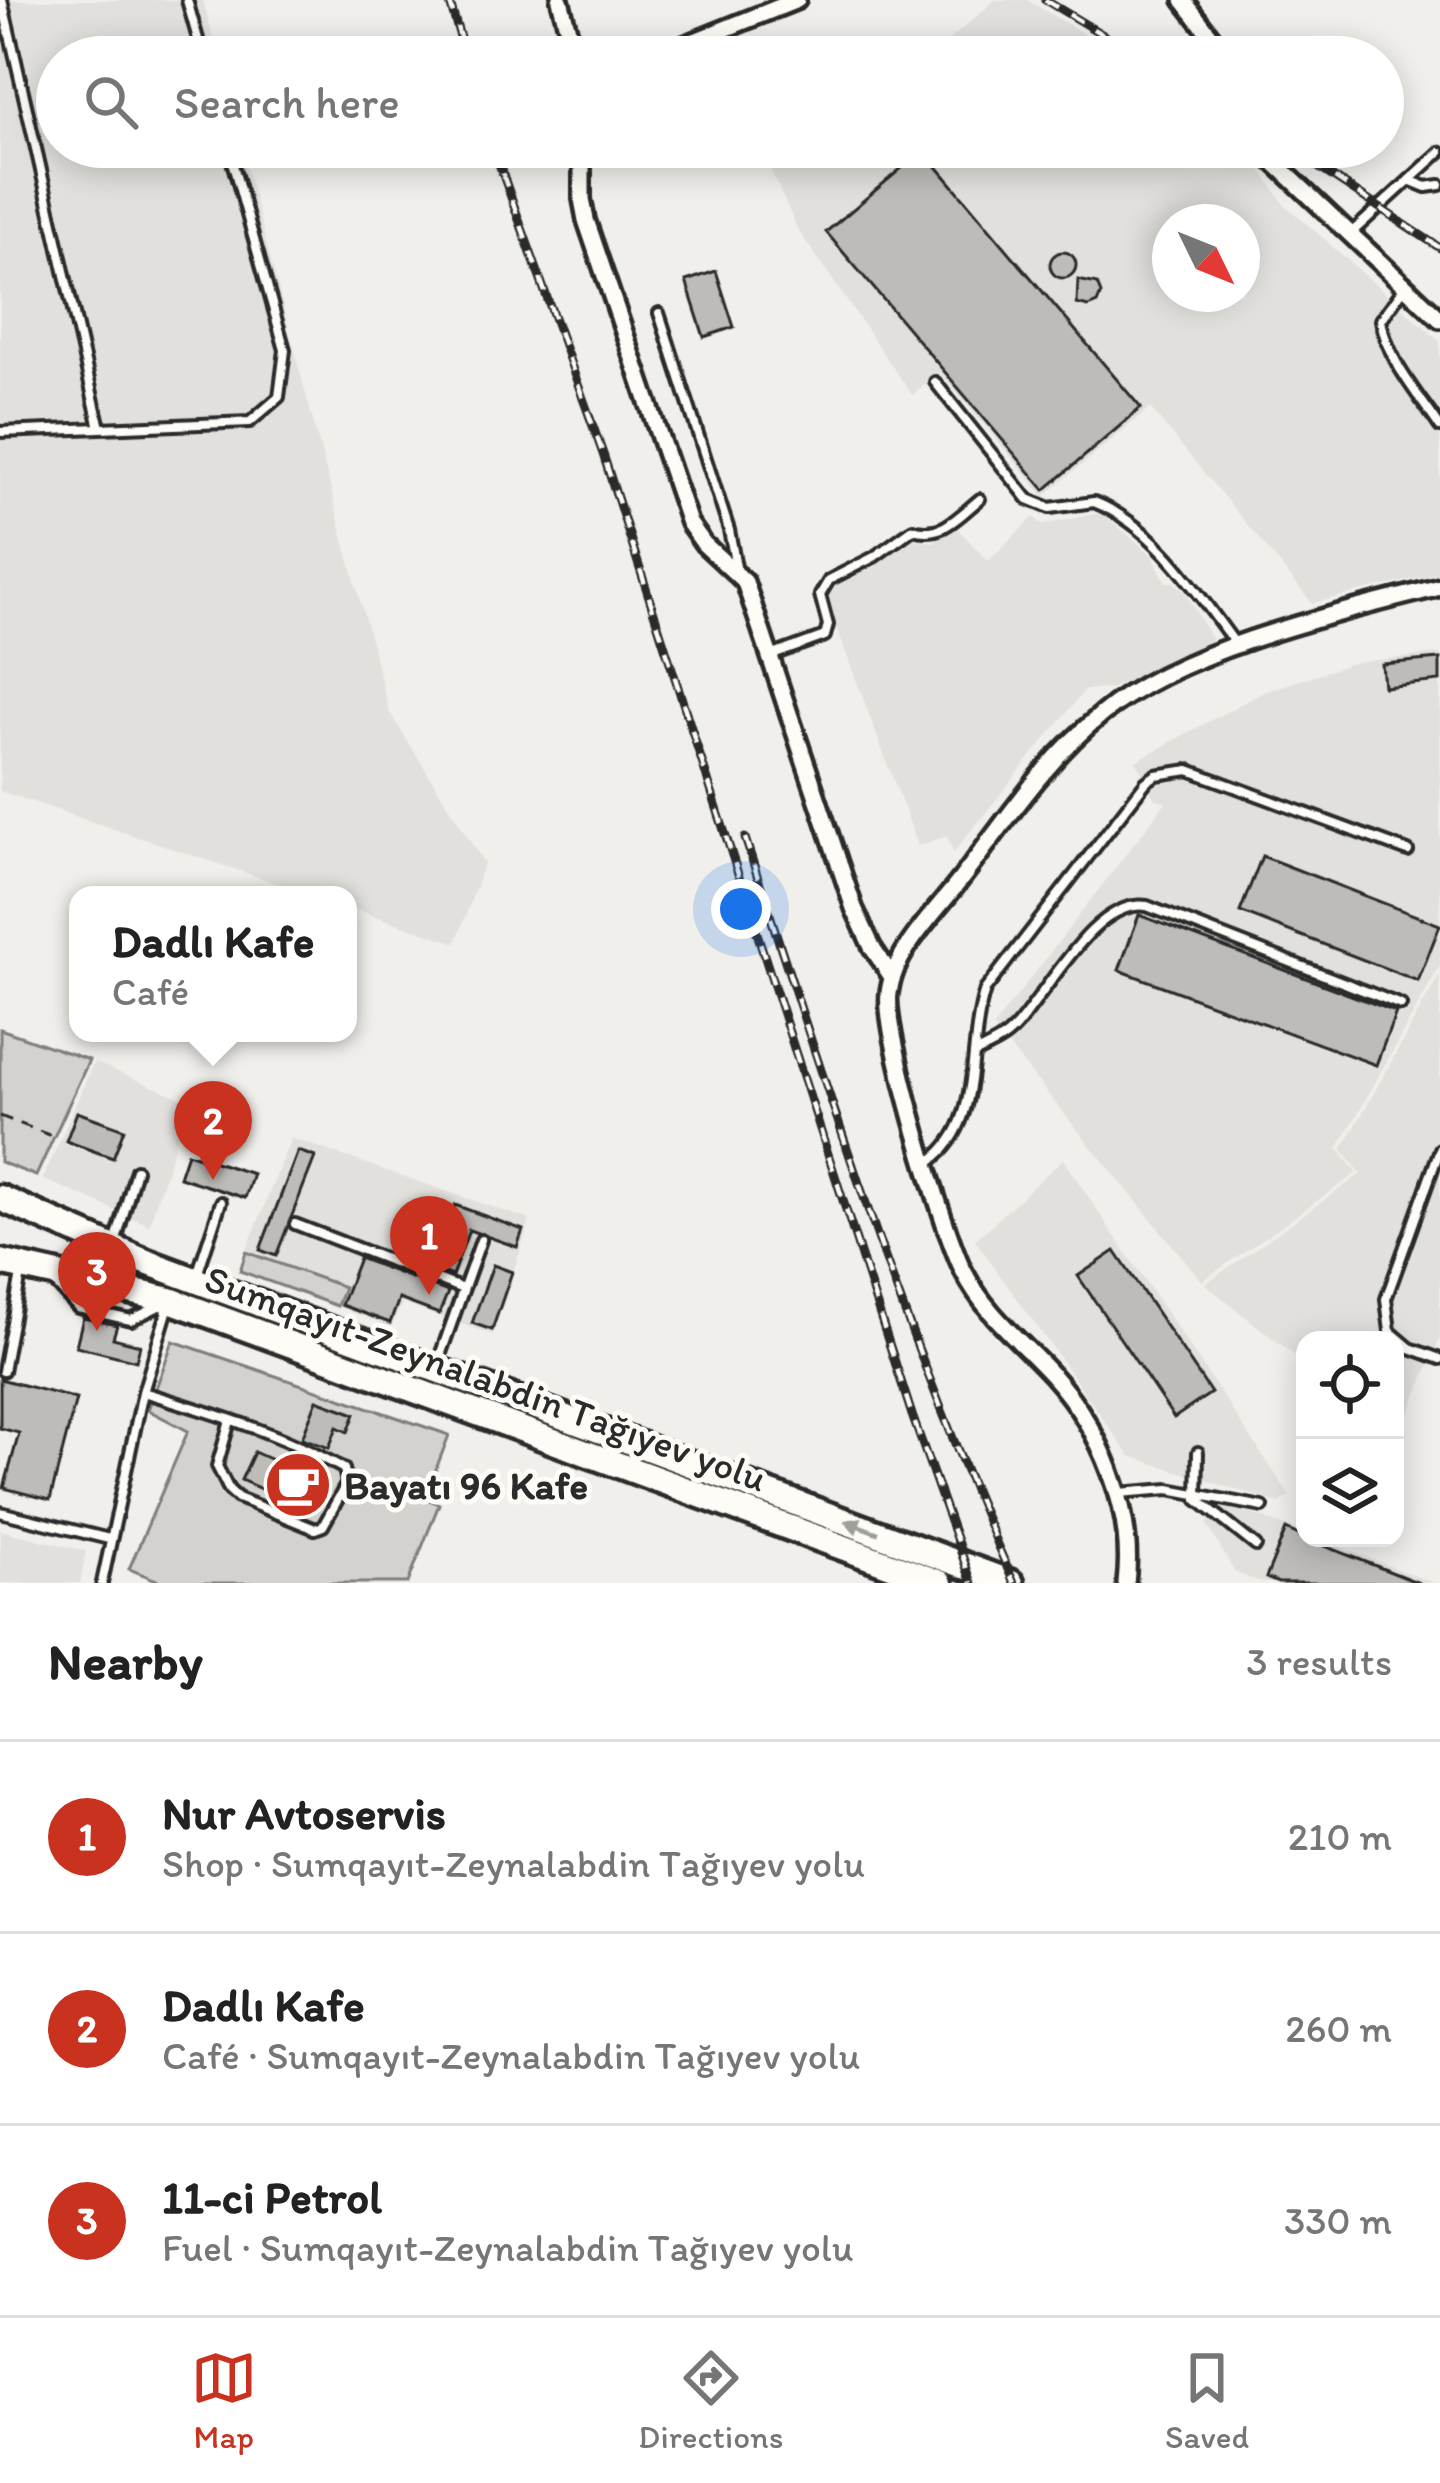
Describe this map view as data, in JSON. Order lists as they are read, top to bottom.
{
  "streets": {
    "main road": ["Sumqayıt-Zeynalabdin Tağıyev yolu"]
  },
  "places": {
    "cafe": ["Bayatı 96 Kafe"]
  },
  "north": "bottom right",
  "page": {
    "search": "Search here",
    "popup": ["Dadlı Kafe", "Café"],
    "pins": ["2", "1", "3"],
    "heading": ["Nearby", "3 results"],
    "list": [
      {
        "mark": "1",
        "name": "Nur Avtoservis",
        "note": "Shop · Sumqayıt-Zeynalabdin Tağıyev yolu",
        "value": "210 m"
      },
      {
        "mark": "2",
        "name": "Dadlı Kafe",
        "note": "Café · Sumqayıt-Zeynalabdin Tağıyev yolu",
        "value": "260 m"
      },
      {
        "mark": "3",
        "name": "11-ci Petrol",
        "note": "Fuel · Sumqayıt-Zeynalabdin Tağıyev yolu",
        "value": "330 m"
      }
    ],
    "nav": ["Map", "Directions", "Saved"]
  }
}
